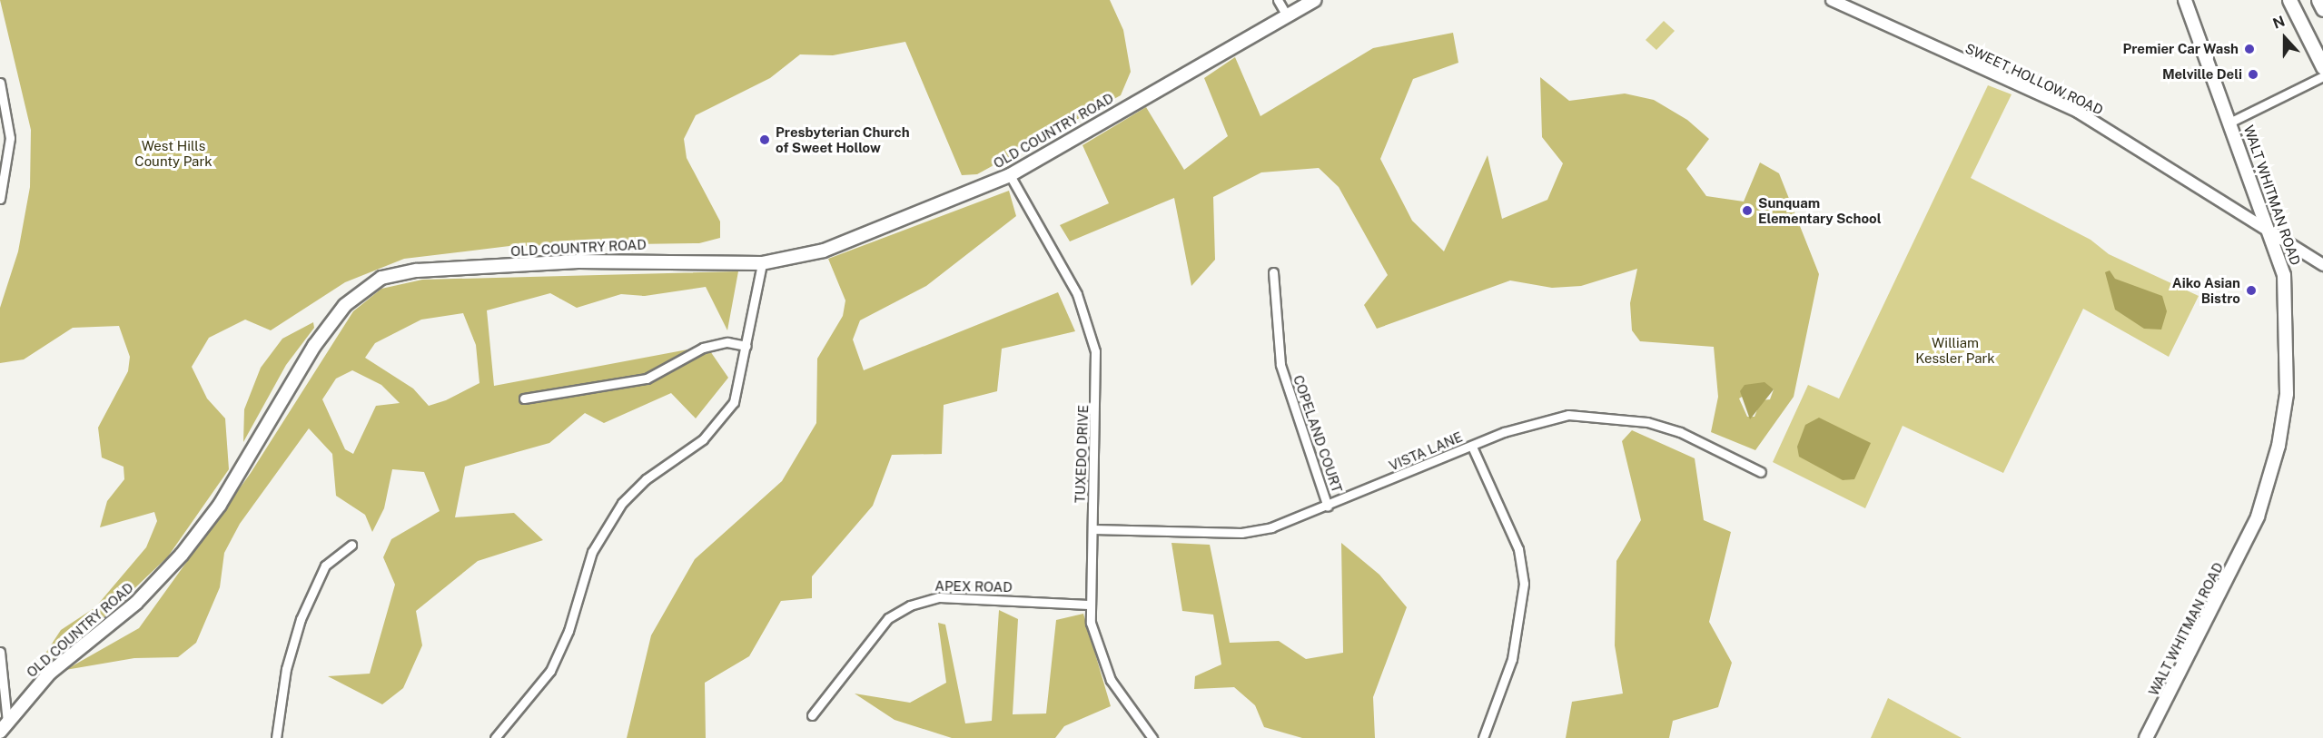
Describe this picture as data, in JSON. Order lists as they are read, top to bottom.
{
  "streets": {
    "main road": ["OLD COUNTRY ROAD", "WALT WHITMAN ROAD"],
    "street": [
      "SWEET HOLLOW ROAD",
      "COPELAND COURT",
      "VISTA LANE",
      "TUXEDO DRIVE",
      "APEX ROAD"
    ]
  },
  "crossings": [
    ["SWEET HOLLOW ROAD", "WALT WHITMAN ROAD"],
    ["OLD COUNTRY ROAD", "TUXEDO DRIVE"],
    ["COPELAND COURT", "VISTA LANE"],
    ["VISTA LANE", "TUXEDO DRIVE"],
    ["TUXEDO DRIVE", "APEX ROAD"]
  ],
  "parks": ["West Hills County Park", "William Kessler Park"],
  "places": [
    "Premier Car Wash",
    "Melville Deli",
    "Presbyterian Church of Sweet Hollow",
    "Sunquam Elementary School",
    "Aiko Asian Bistro"
  ],
  "north": "top"
}
